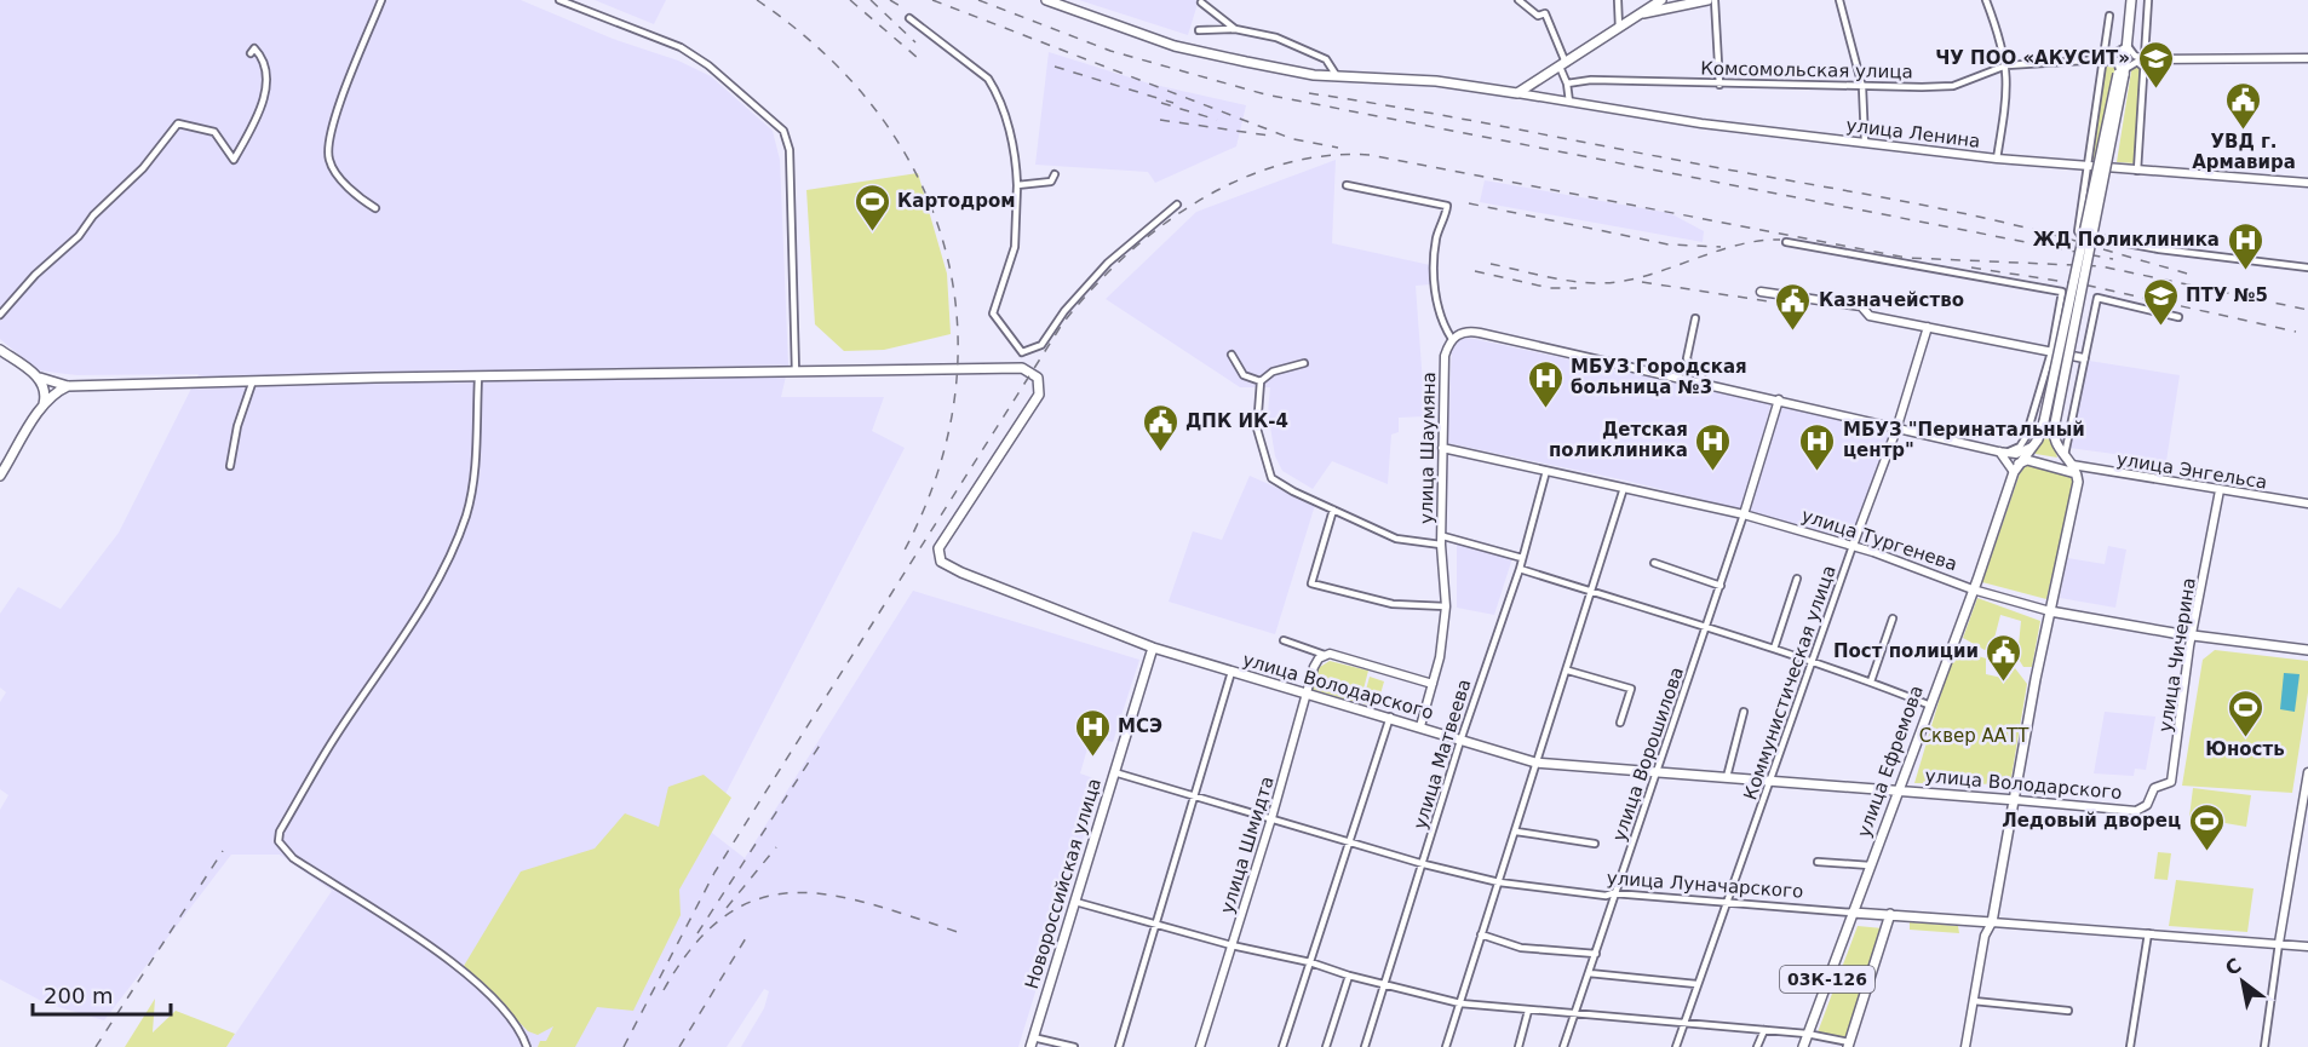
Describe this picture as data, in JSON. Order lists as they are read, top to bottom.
{
  "streets": {
    "main road": [
      "улица Тургенева",
      "улица Володарского",
      "улица Ефремова",
      "Новороссийская улица",
      "улица Луначарского",
      "03К-126"
    ],
    "street": [
      "Комсомольская улица",
      "улица Ленина",
      "улица Шаумяна",
      "улица Энгельса",
      "улица Чичерина",
      "Коммунистическая улица",
      "улица Матвеева",
      "улица Ворошилова",
      "улица Шмидта"
    ]
  },
  "crossings": [
    ["улица Шаумяна", "улица Тургенева"],
    ["улица Шаумяна", "улица Володарского"],
    ["улица Энгельса", "улица Чичерина"],
    ["улица Энгельса", "улица Ефремова"],
    ["улица Тургенева", "улица Чичерина"],
    ["улица Тургенева", "Коммунистическая улица"],
    ["улица Тургенева", "улица Матвеева"],
    ["улица Тургенева", "улица Ворошилова"],
    ["улица Тургенева", "улица Ефремова"],
    ["улица Чичерина", "улица Володарского"],
    ["Коммунистическая улица", "улица Володарского"],
    ["Коммунистическая улица", "улица Луначарского"],
    ["улица Володарского", "улица Матвеева"],
    ["улица Володарского", "улица Ворошилова"],
    ["улица Володарского", "улица Ефремова"],
    ["улица Володарского", "улица Шмидта"],
    ["улица Володарского", "Новороссийская улица"],
    ["улица Матвеева", "улица Луначарского"],
    ["улица Ворошилова", "улица Луначарского"],
    ["улица Ефремова", "улица Луначарского"],
    ["улица Шмидта", "улица Луначарского"],
    ["Новороссийская улица", "улица Луначарского"],
    ["улица Луначарского", "03К-126"]
  ],
  "parks": ["Сквер ААТТ"],
  "places": {
    "school or university": ["ЧУ ПОО «АКУСИТ»", "ПТУ №5"],
    "public building": [
      "УВД г. Армавира",
      "Казначейство",
      "ДПК ИК-4",
      "Пост полиции"
    ],
    "sports": ["Картодром", "Юность", "Ледовый дворец"],
    "hospital": [
      "ЖД Поликлиника",
      "МБУЗ Городская больница №3",
      "Детская поликлиника",
      "МБУЗ \"Перинатальный центр\"",
      "МСЭ"
    ]
  },
  "scale_bar": "200 m",
  "north": "top left"
}
